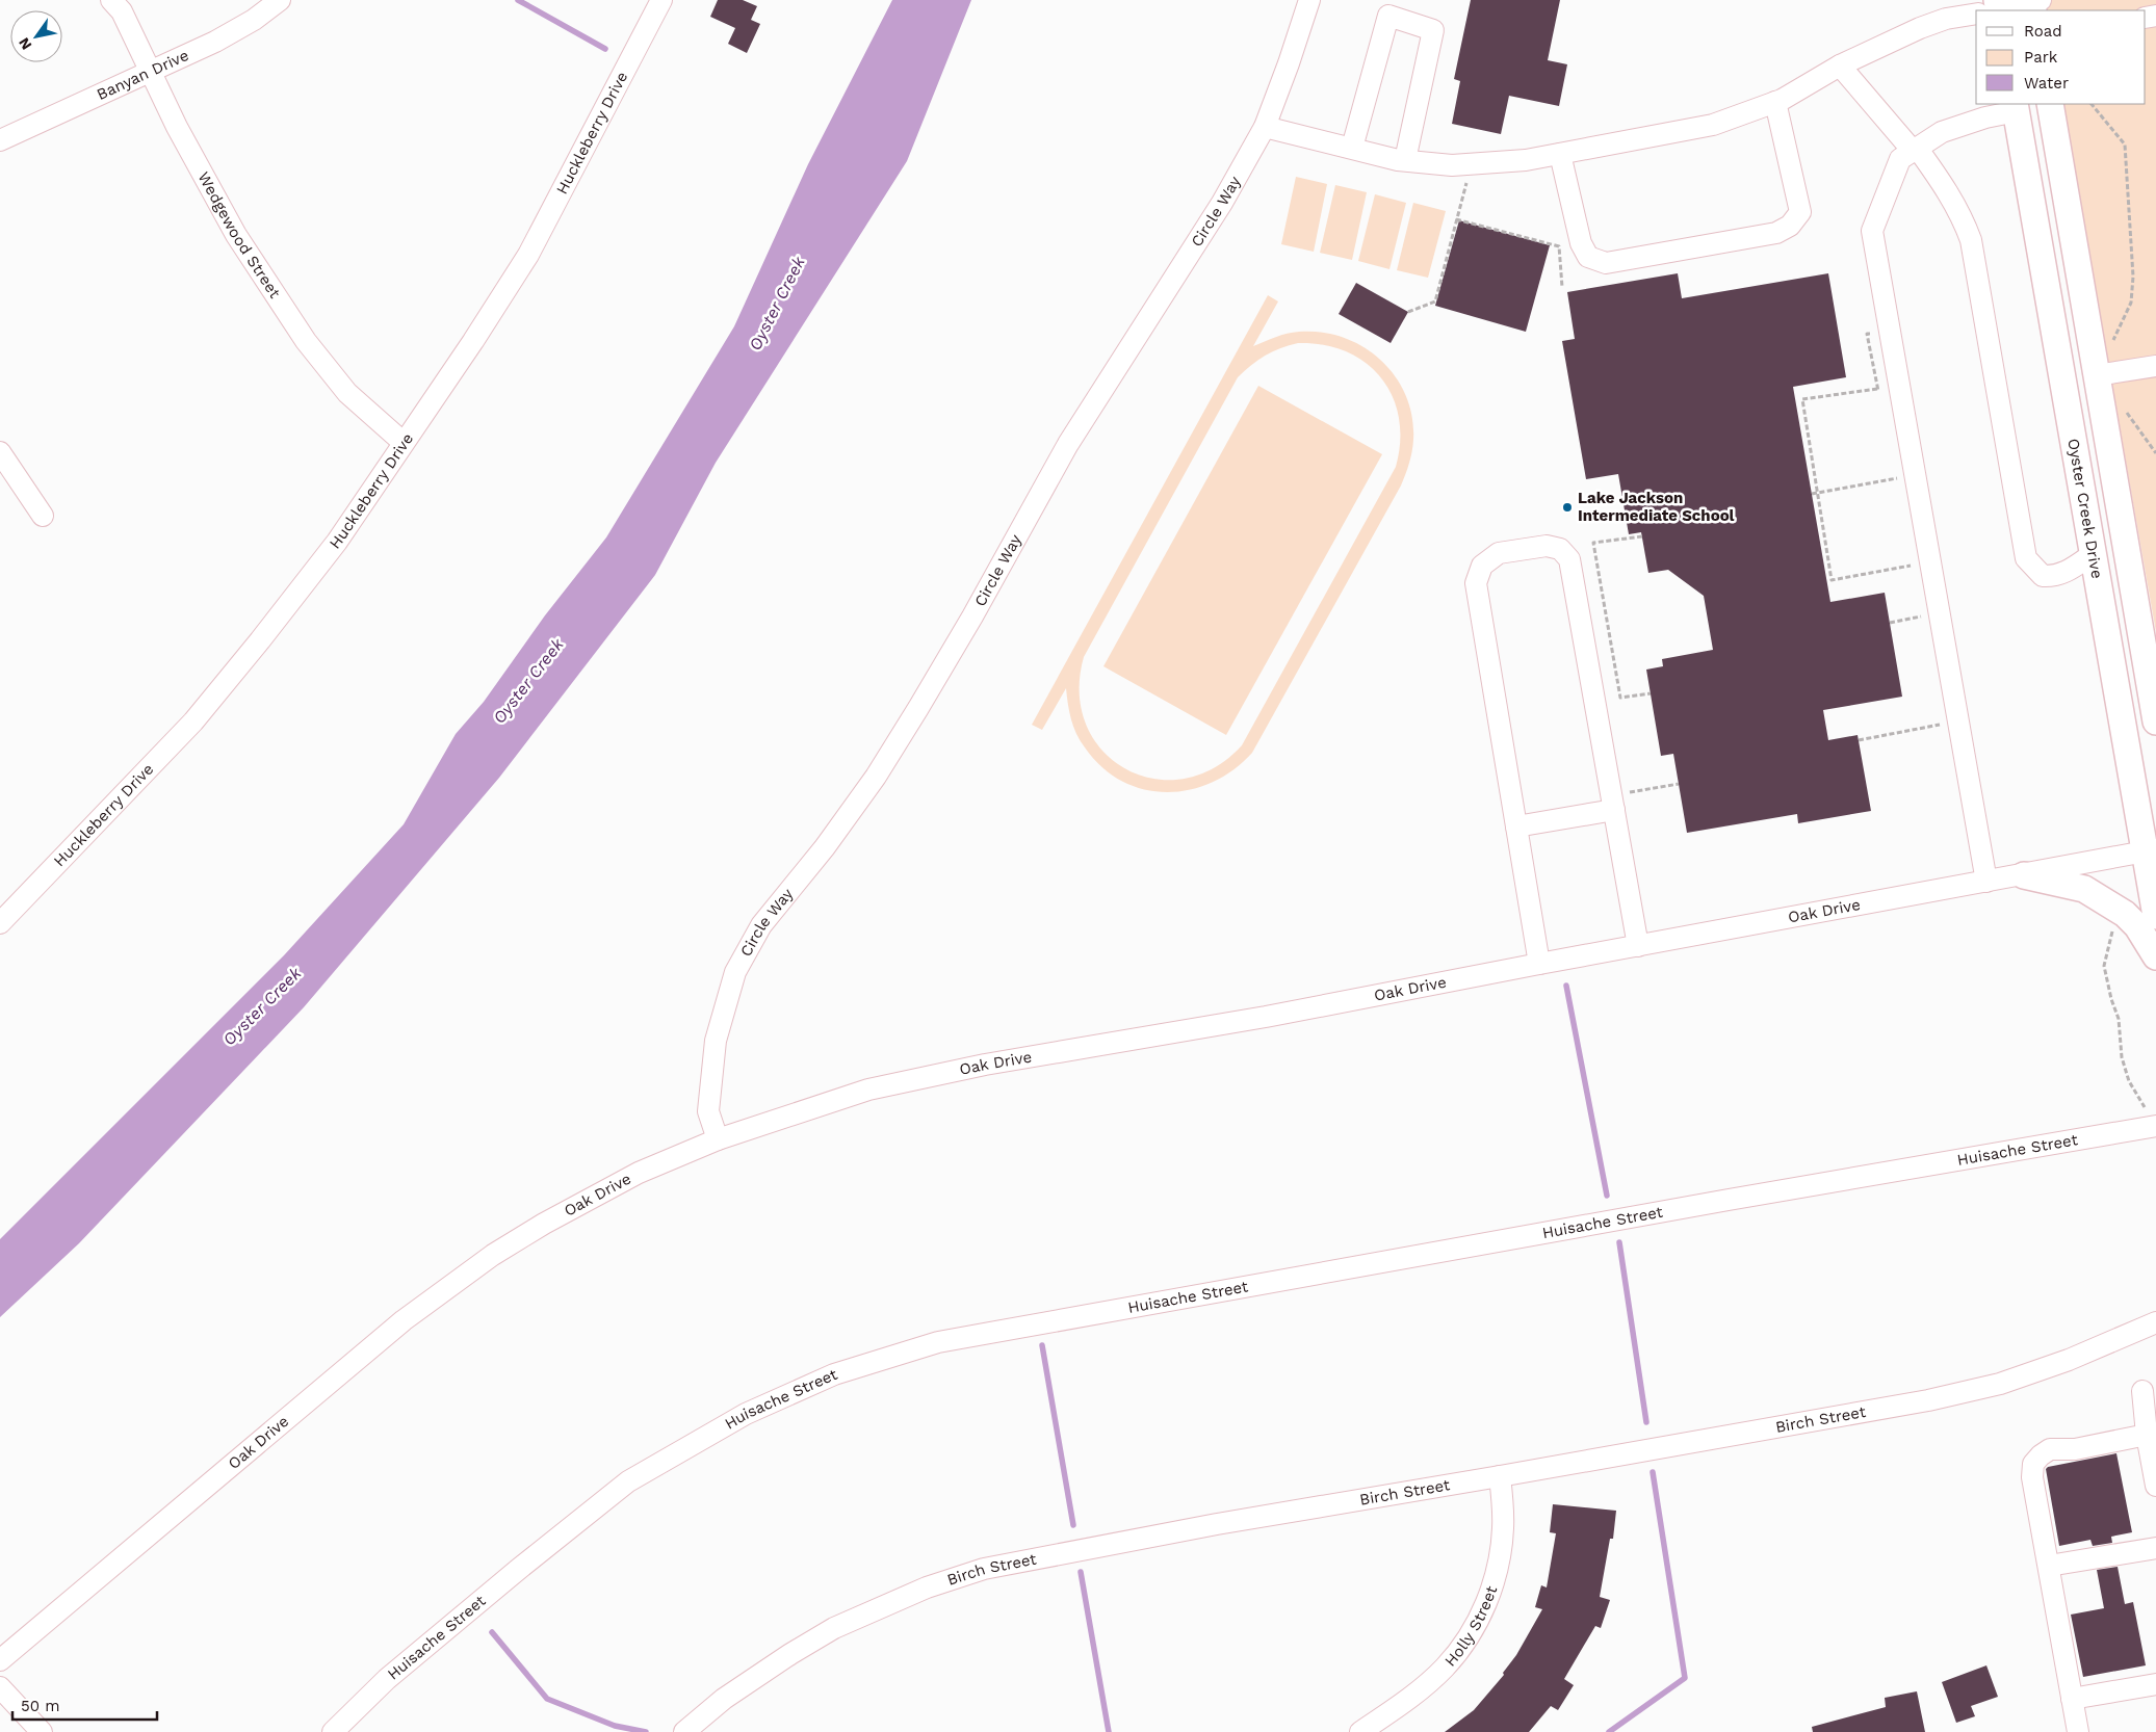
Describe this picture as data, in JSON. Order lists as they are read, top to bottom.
{
  "streets": {
    "main road": ["Oyster Creek Drive"],
    "street": [
      "Banyan Drive",
      "Huckleberry Drive",
      "Circle Way",
      "Wedgewood Street",
      "Oak Drive",
      "Huisache Street",
      "Birch Street",
      "Holly Street"
    ]
  },
  "crossings": [
    ["Banyan Drive", "Wedgewood Street"],
    ["Huckleberry Drive", "Wedgewood Street"],
    ["Circle Way", "Oak Drive"],
    ["Oyster Creek Drive", "Oak Drive"],
    ["Birch Street", "Holly Street"]
  ],
  "water": ["Oyster Creek"],
  "places": ["Lake Jackson Intermediate School"],
  "legend": ["Road", "Park", "Water"],
  "scale_bar": "50 m",
  "north": "bottom left"
}
